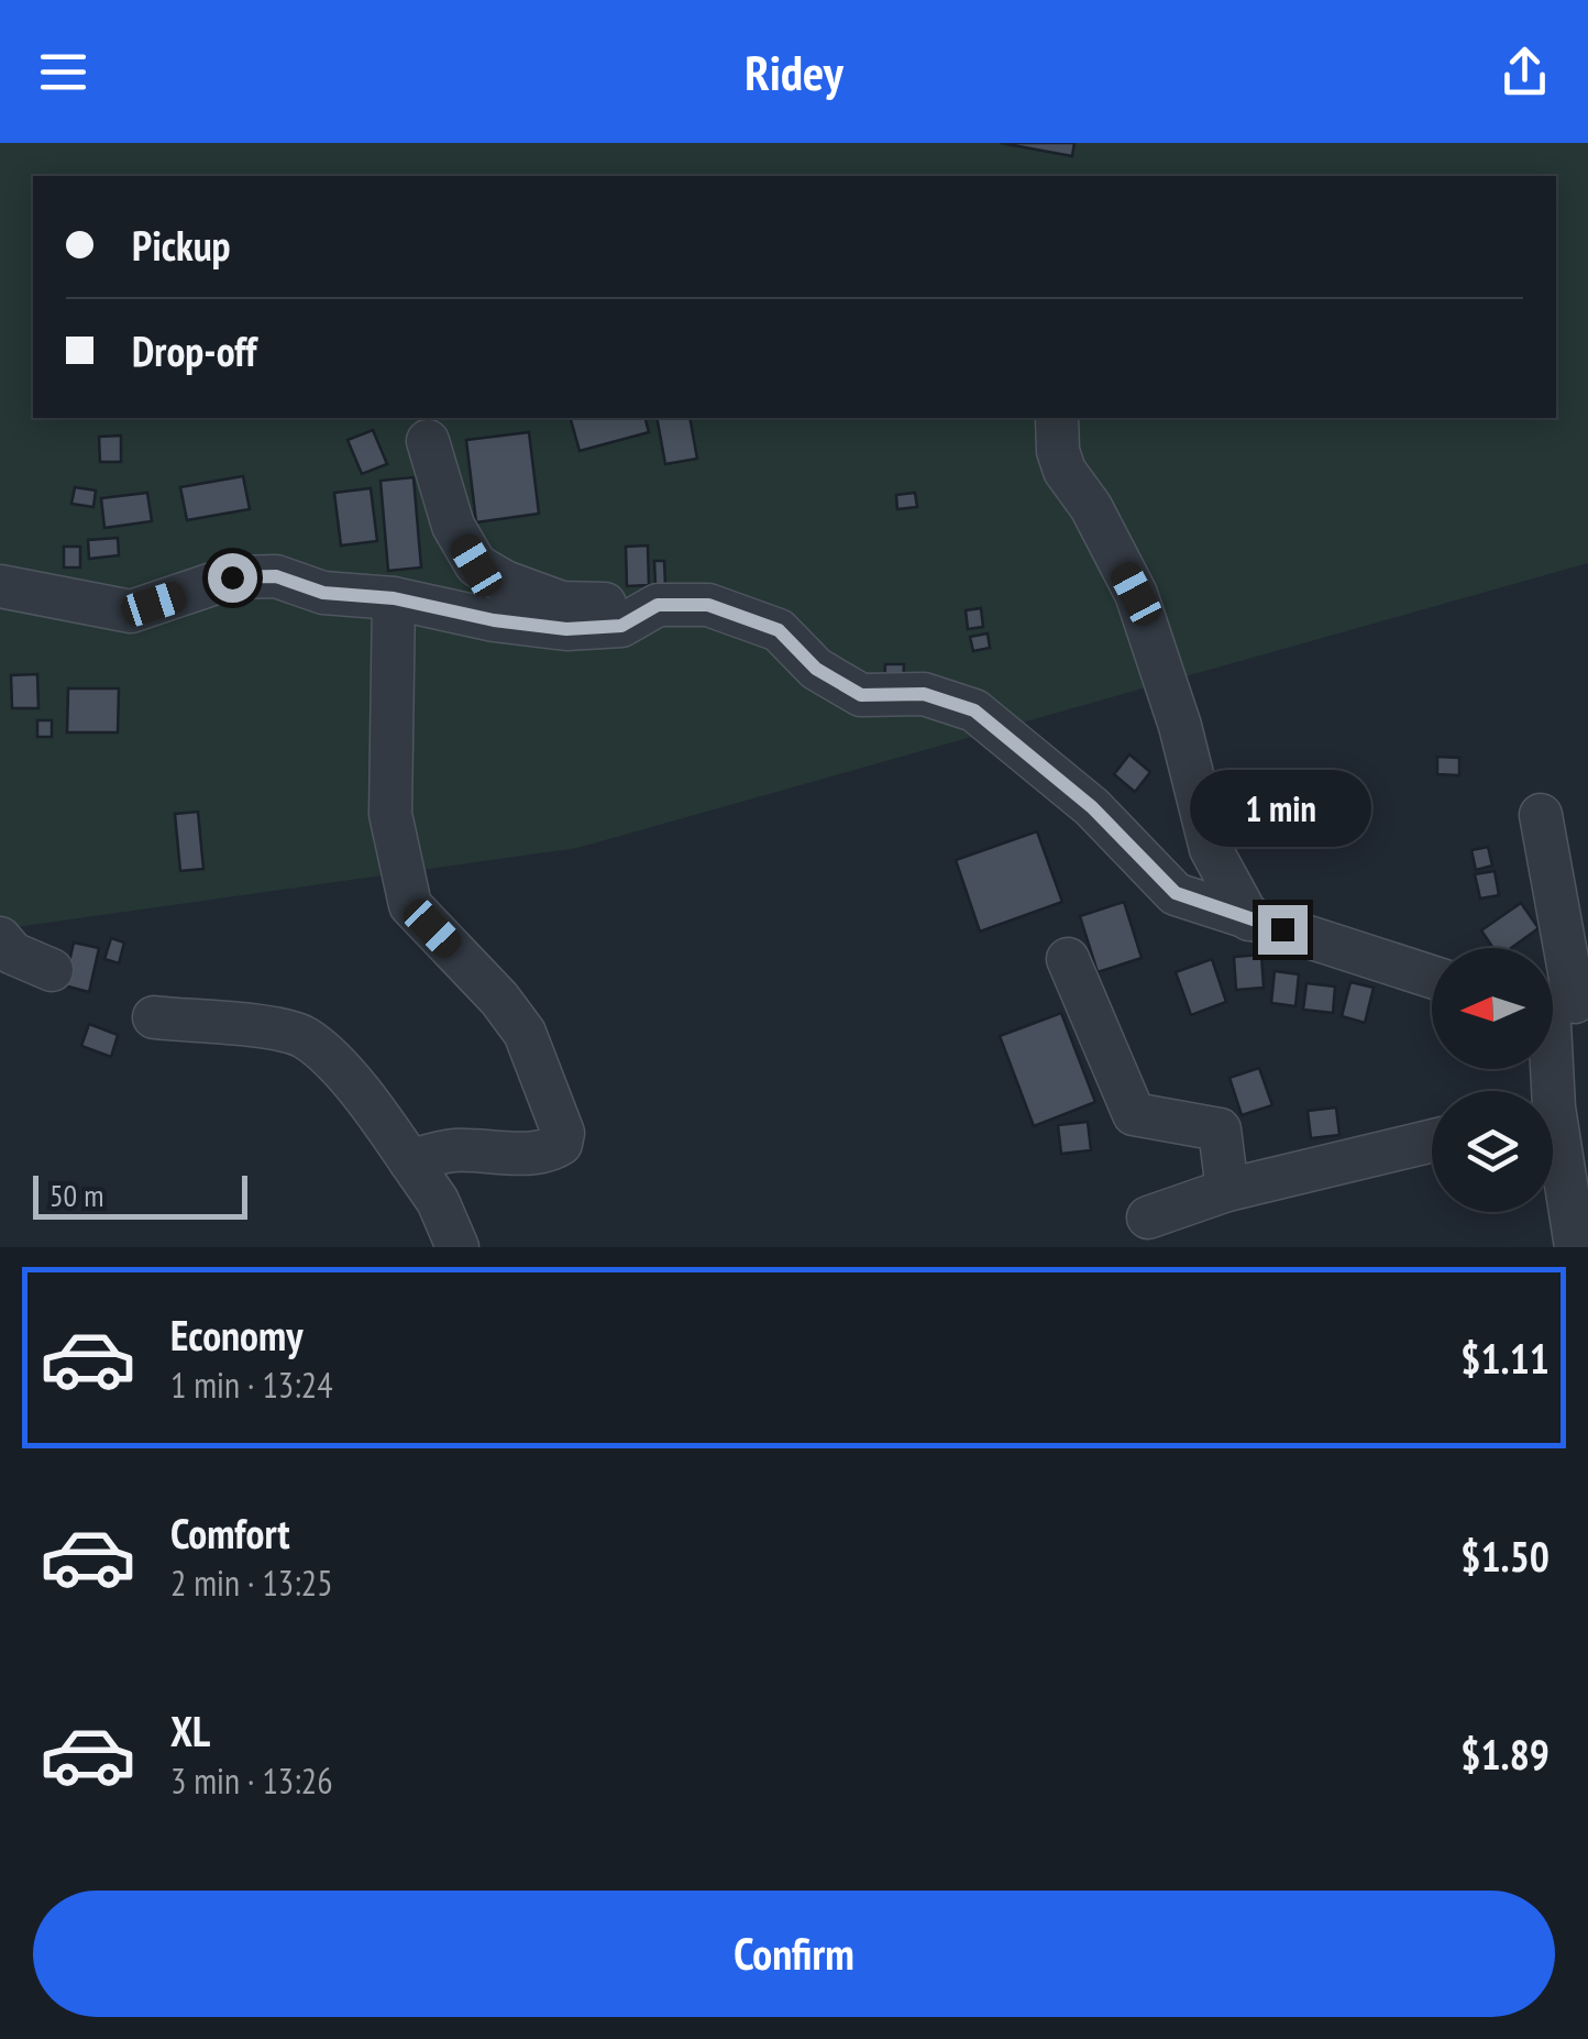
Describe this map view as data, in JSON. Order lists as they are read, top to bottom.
{
  "scale_bar": "50 m",
  "north": "left",
  "page": {
    "header": "Ridey",
    "banner": ["Pickup", "Drop-off"],
    "bubble": "1 min",
    "scale": "50 m",
    "list": [
      {
        "name": "Economy",
        "note": "1 min · 13:24",
        "value": "$1.11"
      },
      {
        "name": "Comfort",
        "note": "2 min · 13:25",
        "value": "$1.50"
      },
      {
        "name": "XL",
        "note": "3 min · 13:26",
        "value": "$1.89"
      }
    ],
    "buttons": "Confirm"
  }
}
